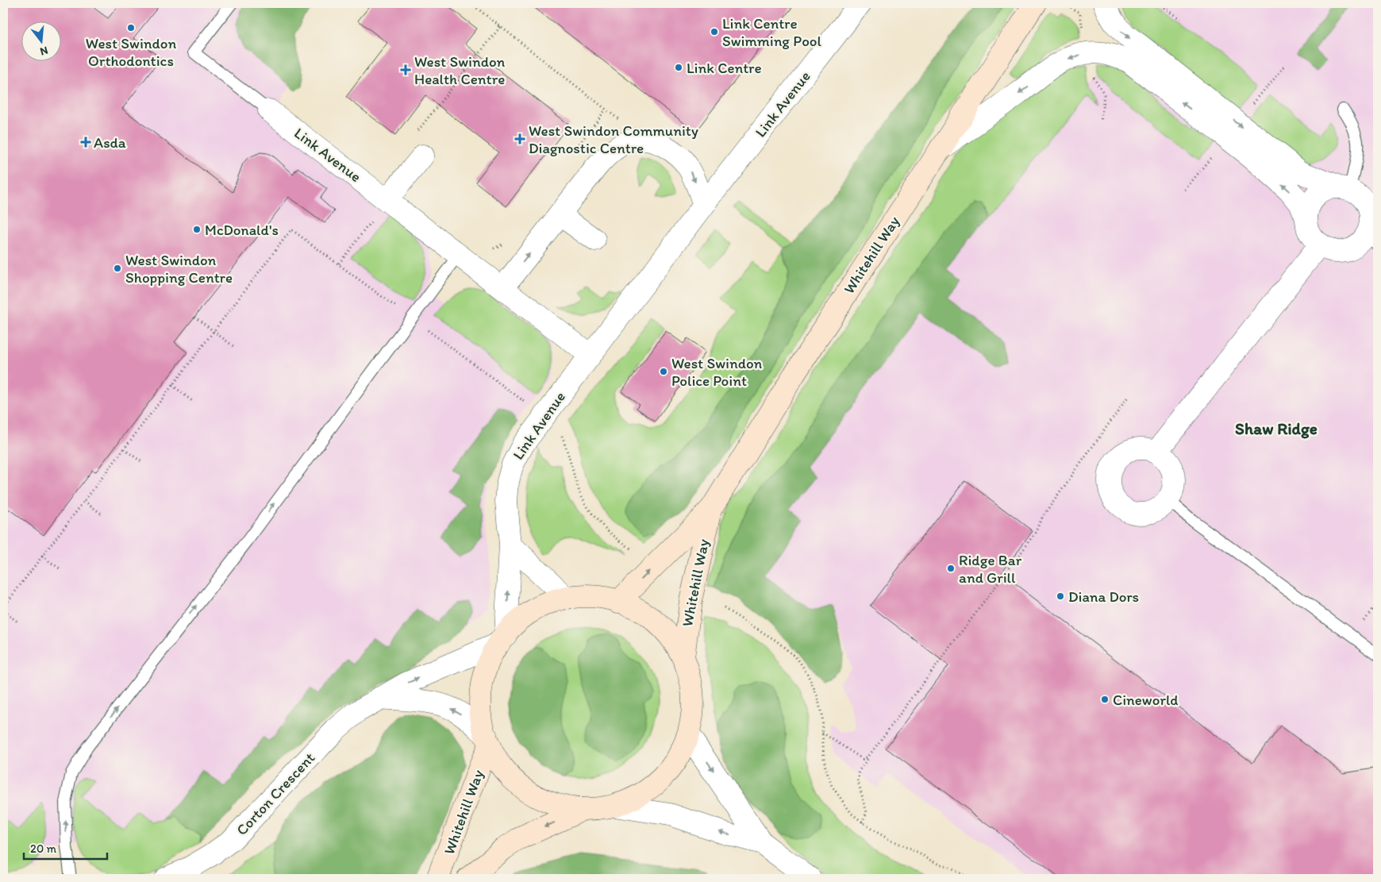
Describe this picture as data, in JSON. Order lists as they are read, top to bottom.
{
  "streets": {
    "main road": ["Whitehill Way"],
    "street": ["Link Avenue", "Corton Crescent"]
  },
  "crossings": [
    ["Link Avenue", "Corton Crescent"]
  ],
  "districts": ["Shaw Ridge"],
  "places": {
    "other": [
      "West Swindon Orthodontics",
      "Link Centre Swimming Pool",
      "Link Centre",
      "McDonald's",
      "West Swindon Shopping Centre",
      "West Swindon Police Point",
      "Ridge Bar and Grill",
      "Diana Dors",
      "Cineworld"
    ],
    "health": ["West Swindon Health Centre", "West Swindon Community Diagnostic Centre", "Asda"]
  },
  "scale_bar": "20 m",
  "north": "bottom"
}
